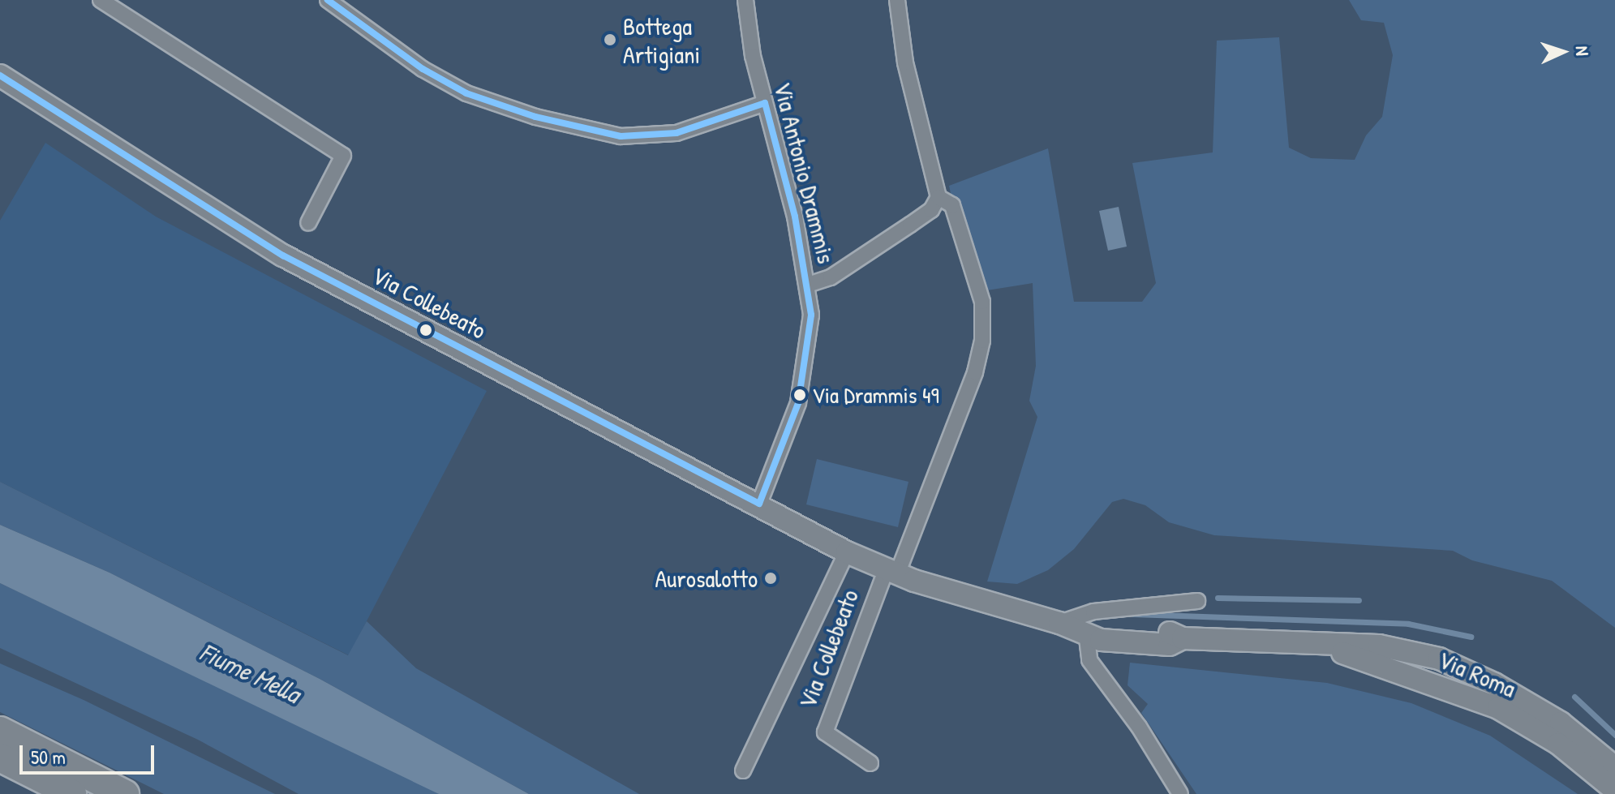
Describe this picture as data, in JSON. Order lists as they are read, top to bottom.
{
  "streets": {
    "street": ["Via Antonio Drammis", "Via Collebeato", "Via Roma"]
  },
  "crossings": [
    ["Via Antonio Drammis", "Via Collebeato"],
    ["Via Collebeato", "Via Roma"]
  ],
  "water": ["Fiume Mella"],
  "places": ["Bottega Artigiani", "Via Drammis 49", "Aurosalotto"],
  "scale_bar": "50 m",
  "north": "right"
}
